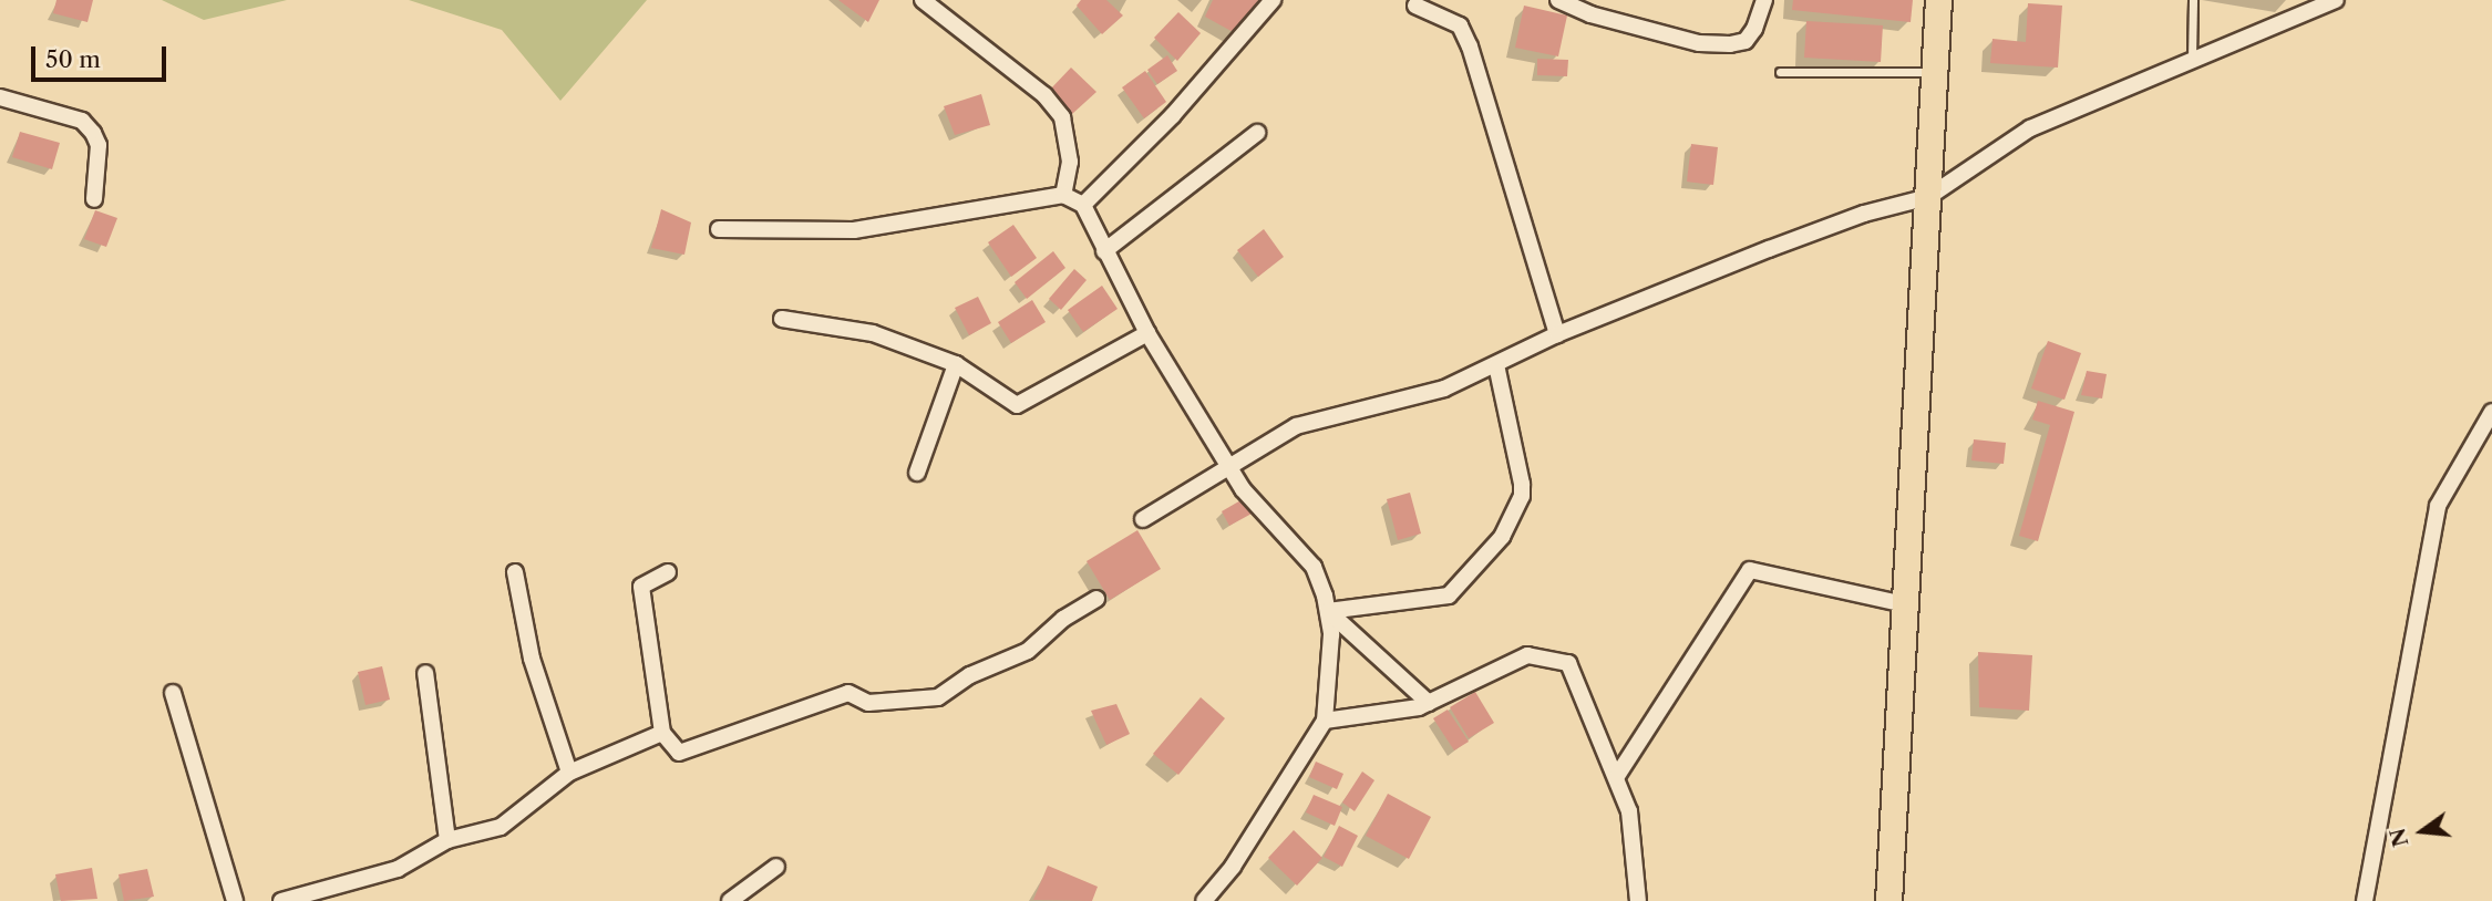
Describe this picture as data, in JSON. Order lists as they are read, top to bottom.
{
  "scale_bar": "50 m",
  "north": "left"
}
